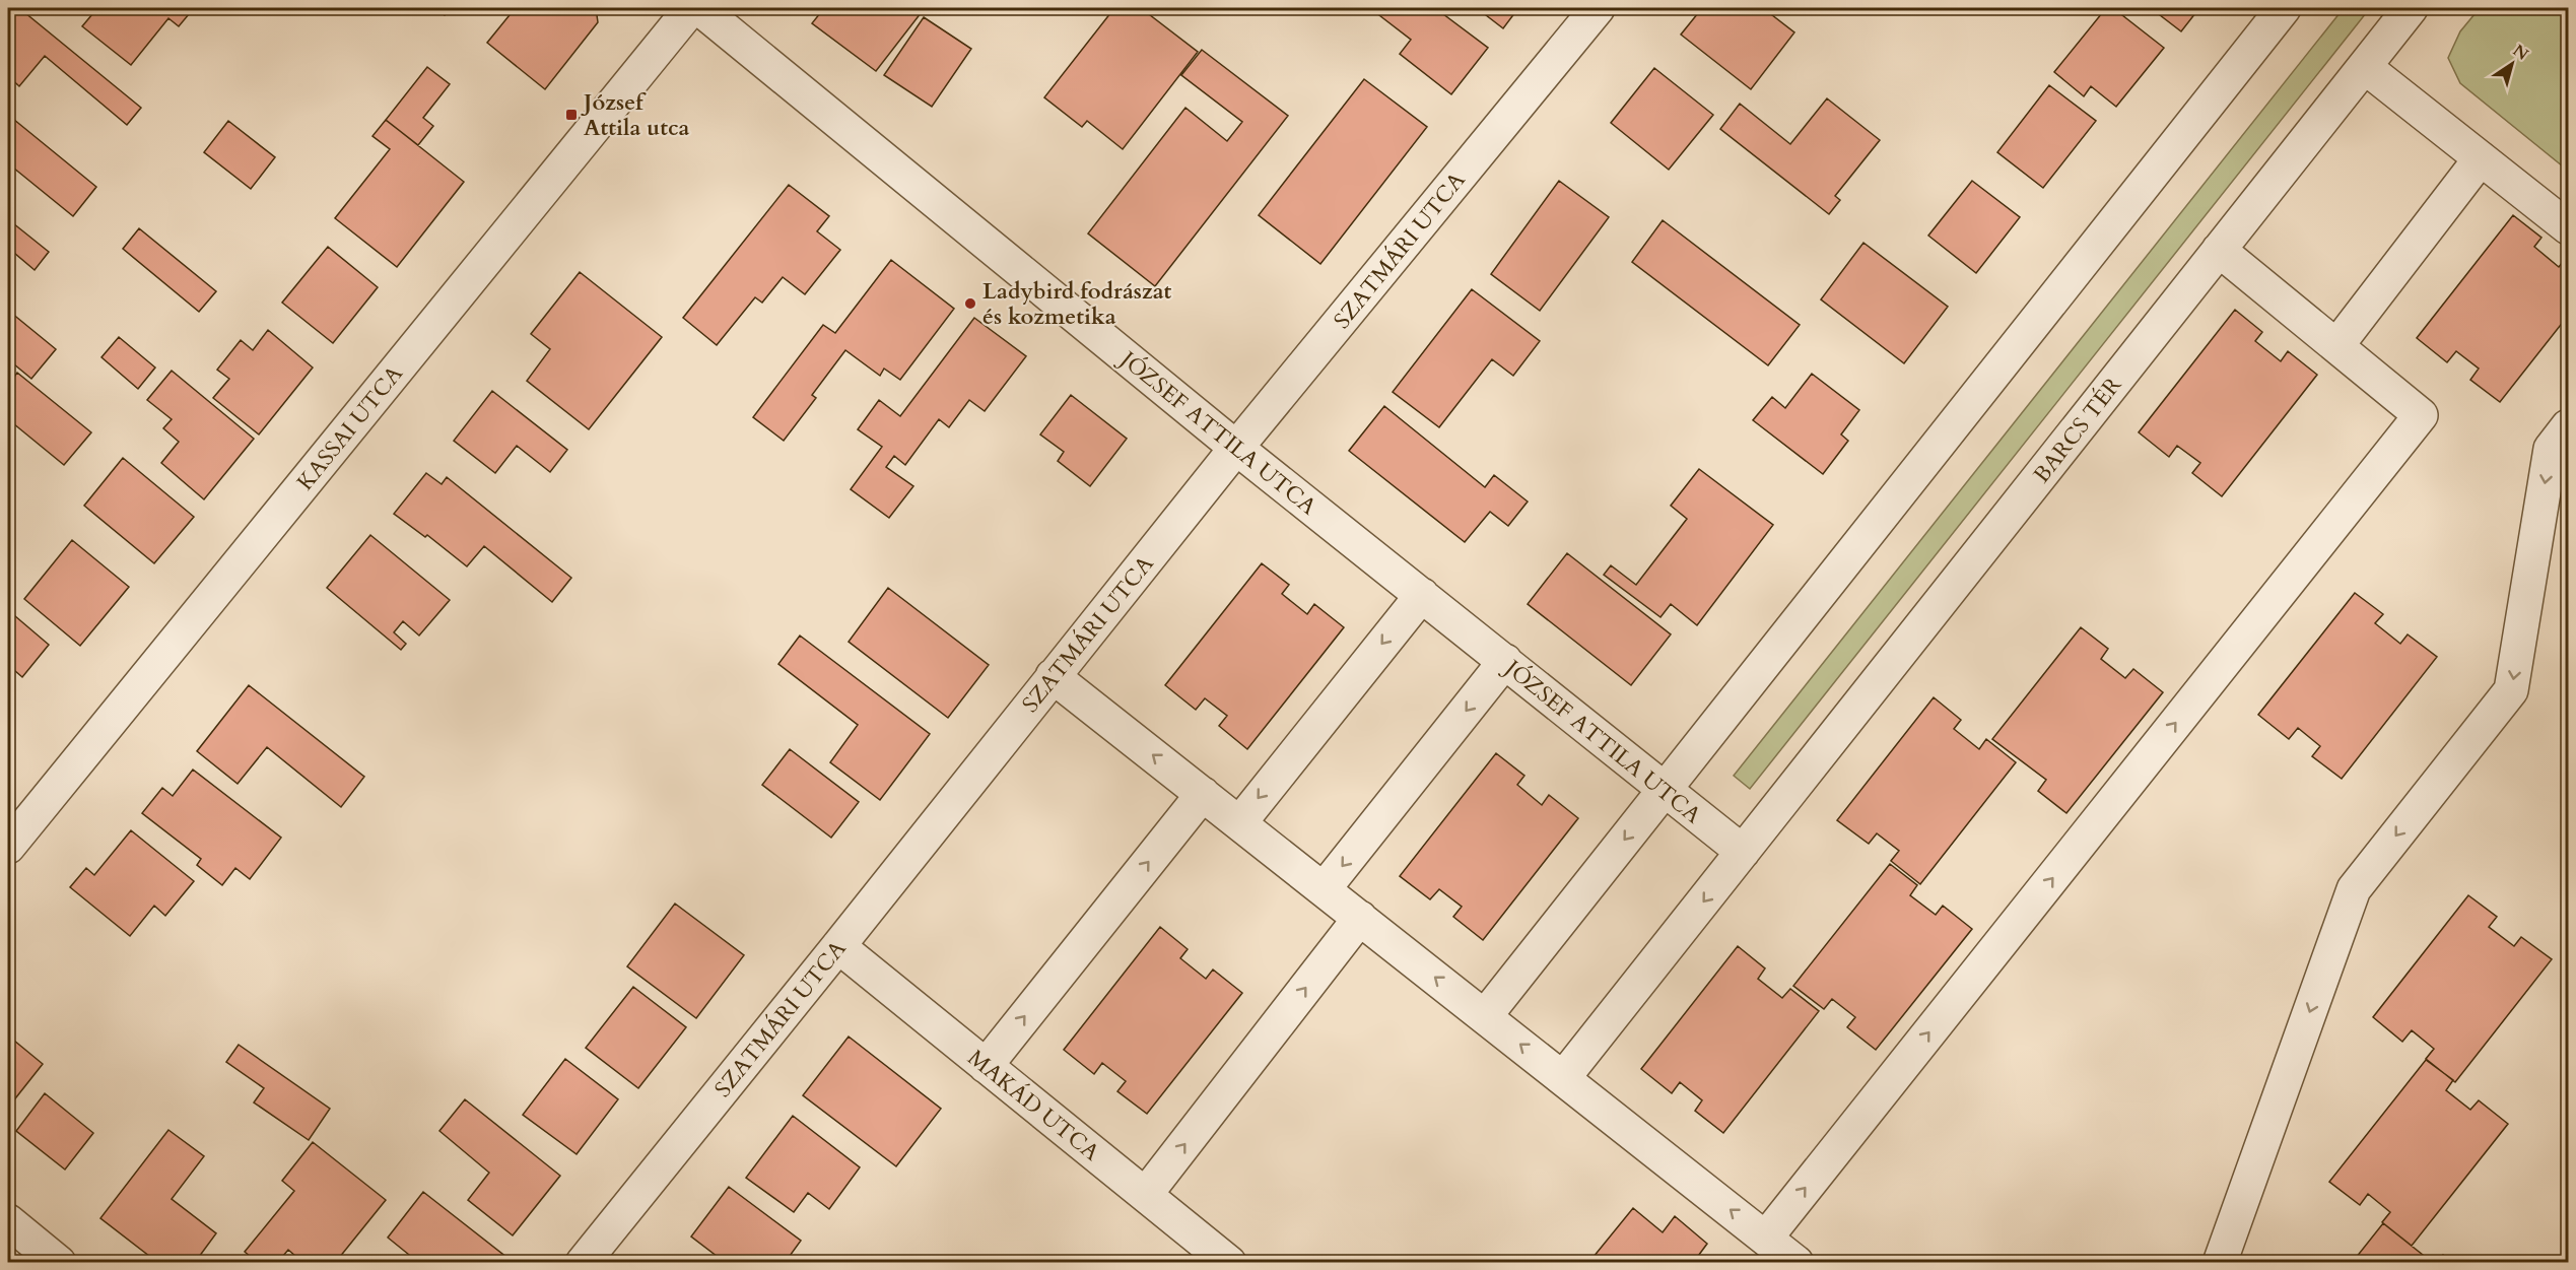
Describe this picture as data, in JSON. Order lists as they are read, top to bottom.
{
  "streets": {
    "street": [
      "SZATMÁRI UTCA",
      "KASSAI UTCA",
      "BARCS TÉR",
      "JÓZSEF ATTILA UTCA",
      "MAKÁD UTCA"
    ]
  },
  "crossings": [
    ["SZATMÁRI UTCA", "JÓZSEF ATTILA UTCA"],
    ["SZATMÁRI UTCA", "MAKÁD UTCA"],
    ["BARCS TÉR", "JÓZSEF ATTILA UTCA"]
  ],
  "places": {
    "transit": ["József Attila utca"],
    "other": ["Ladybird fodrászat és kozmetika"]
  },
  "north": "top right"
}
